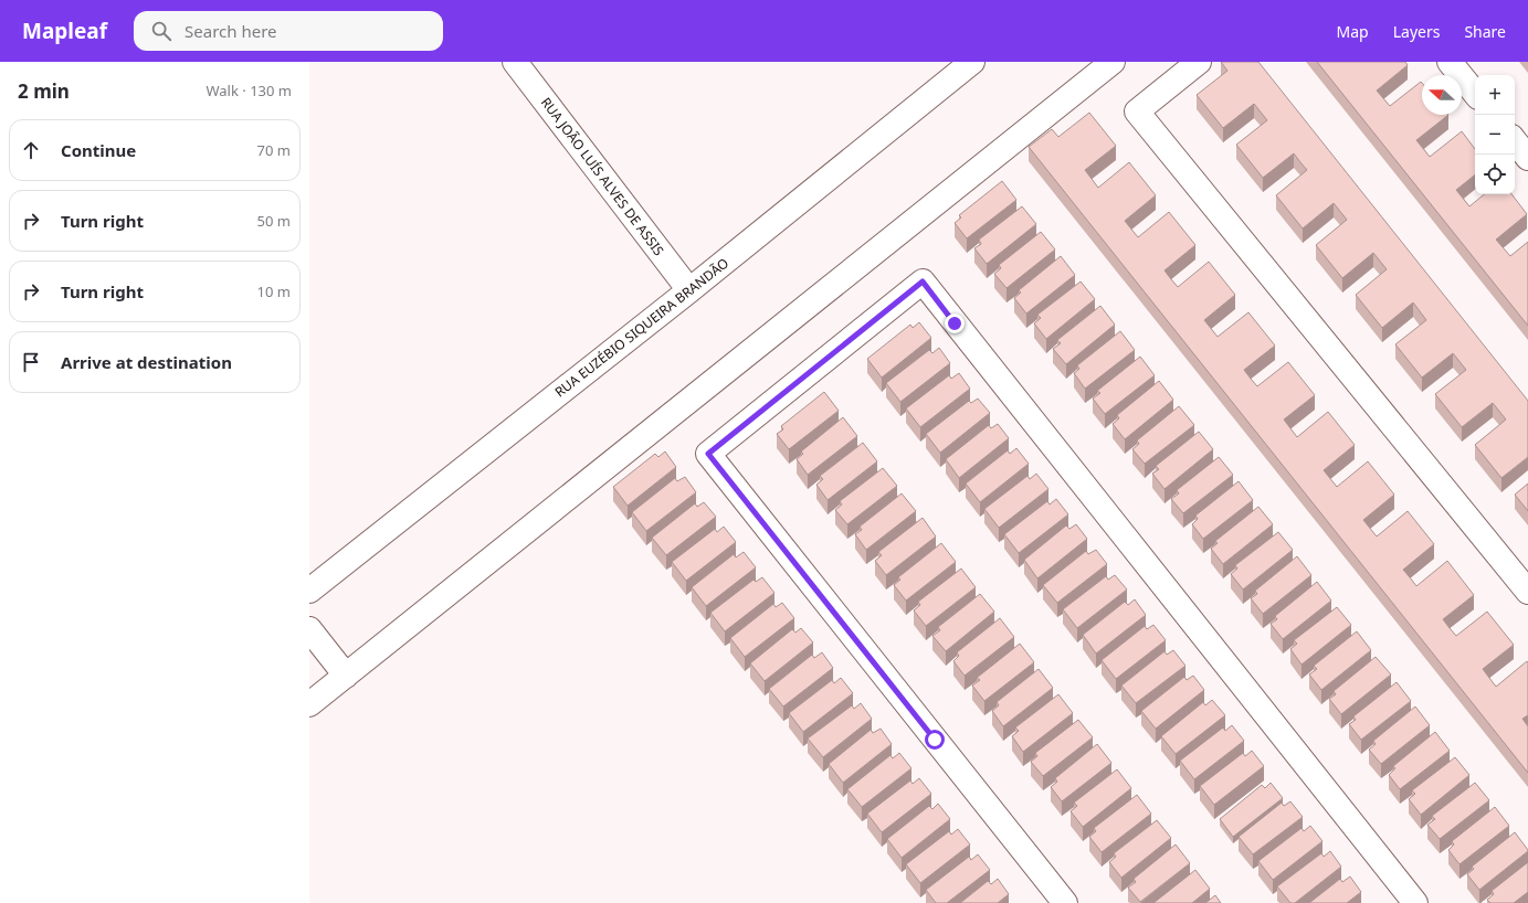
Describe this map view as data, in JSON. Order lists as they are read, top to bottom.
{
  "streets": {
    "street": ["RUA JOÃO LUÍS ALVES DE ASSIS", "RUA EUZÉBIO SIQUEIRA BRANDÃO"]
  },
  "crossings": [
    ["RUA JOÃO LUÍS ALVES DE ASSIS", "RUA EUZÉBIO SIQUEIRA BRANDÃO"]
  ],
  "north": "left",
  "page": {
    "header": "Mapleaf",
    "search": "Search here",
    "nav": ["Map", "Layers", "Share"],
    "heading": ["2 min", "Walk · 130 m"],
    "map_buttons": ["+", "−"],
    "list": [
      ["Continue", "70 m"],
      ["Turn right", "50 m"],
      ["Turn right", "10 m"],
      "Arrive at destination"
    ]
  }
}
